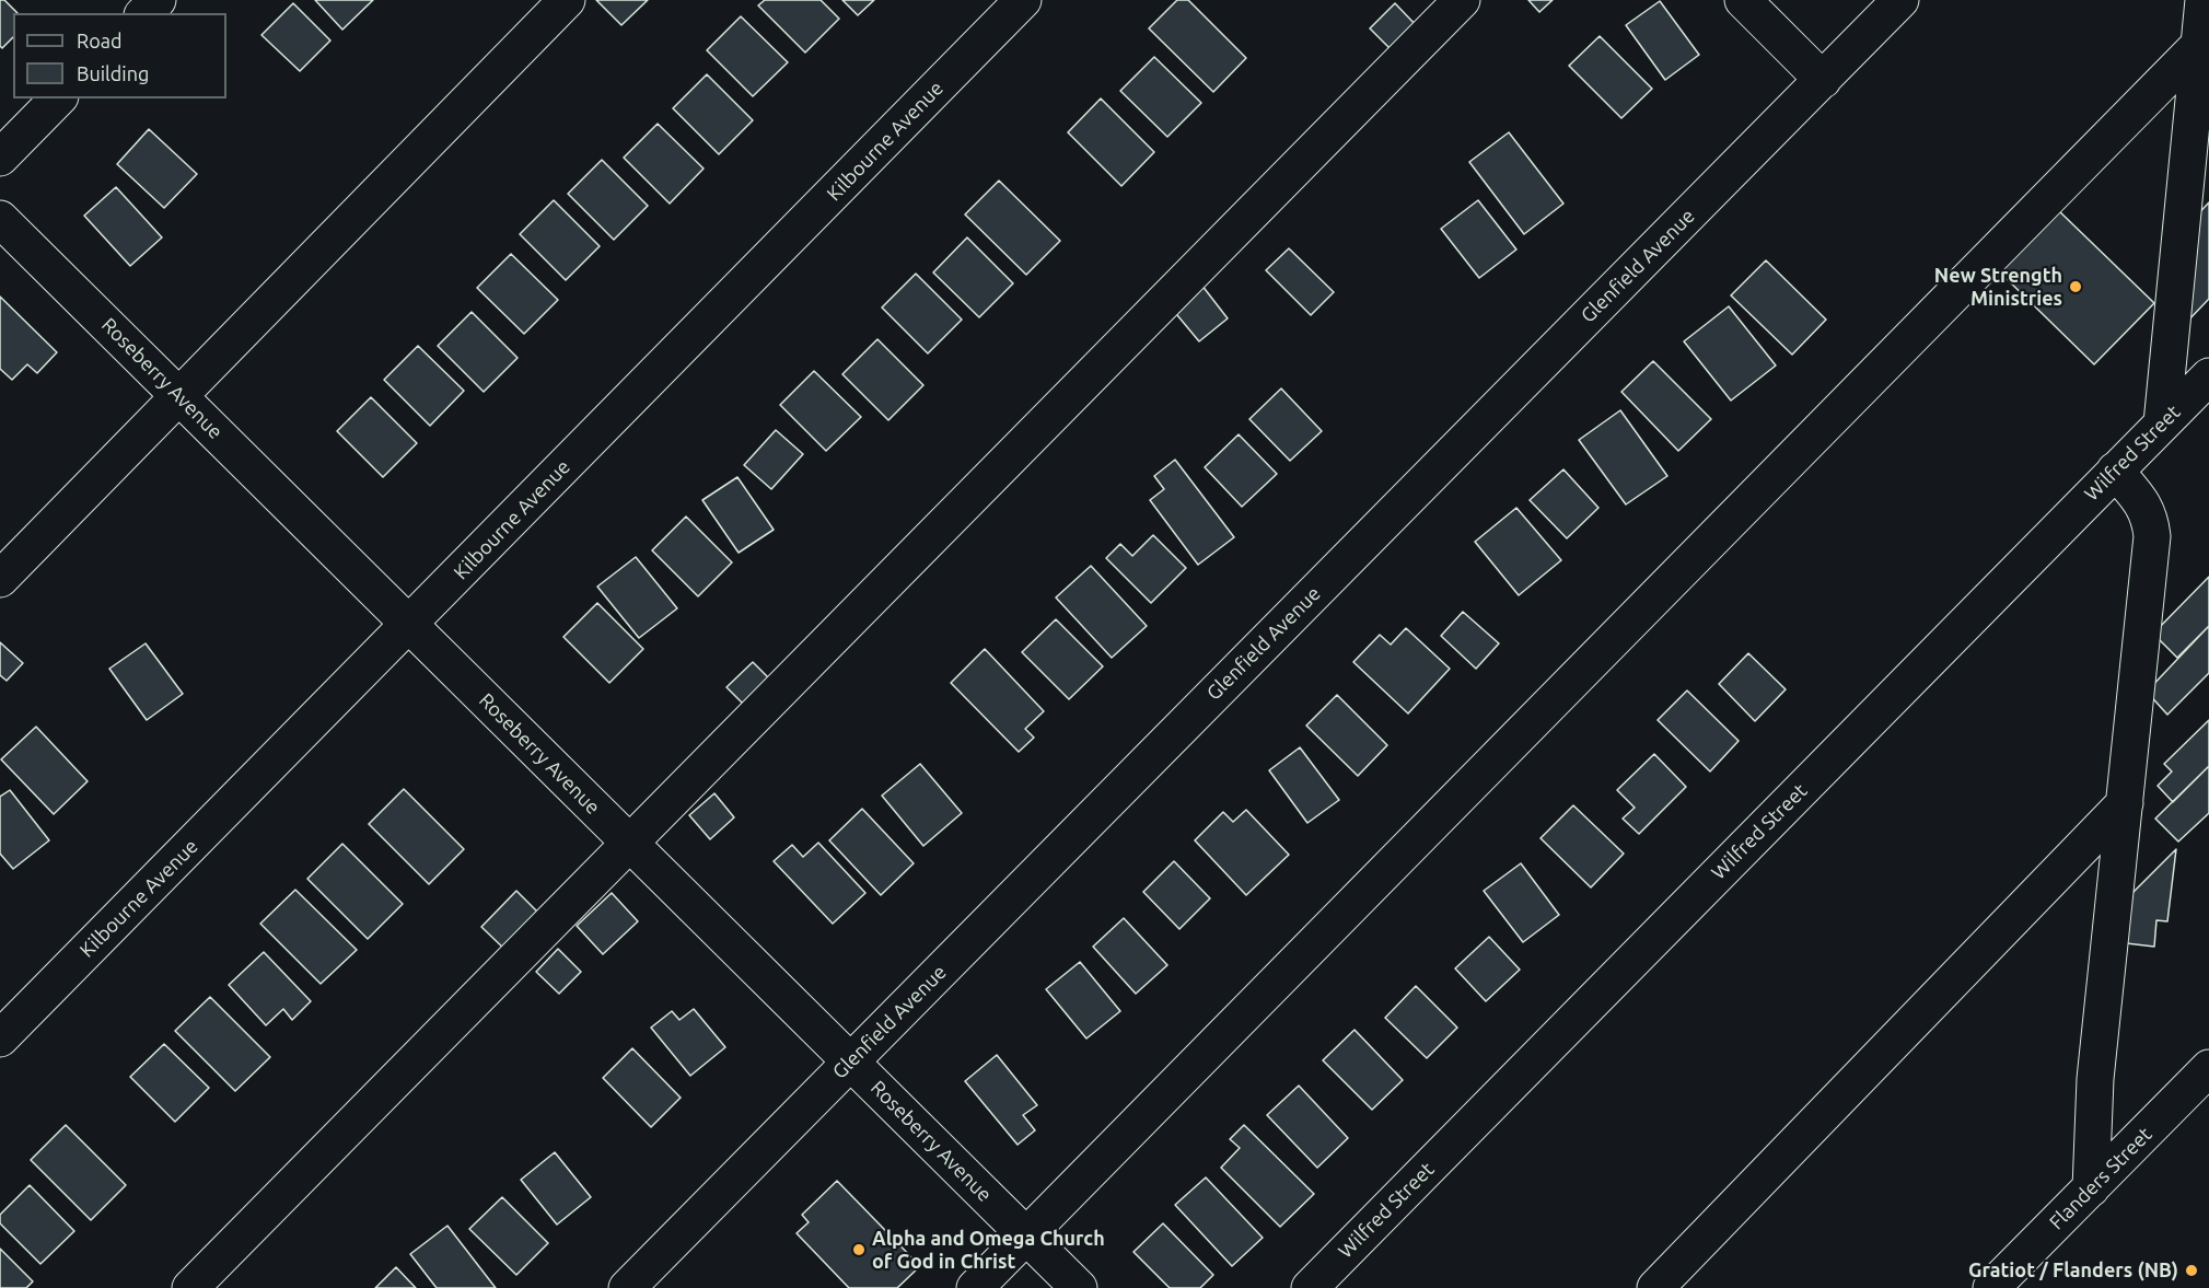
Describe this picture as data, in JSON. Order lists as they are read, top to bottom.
{
  "streets": {
    "street": [
      "Kilbourne Avenue",
      "Glenfield Avenue",
      "Roseberry Avenue",
      "Wilfred Street",
      "Flanders Street"
    ]
  },
  "crossings": [
    ["Kilbourne Avenue", "Roseberry Avenue"],
    ["Glenfield Avenue", "Roseberry Avenue"]
  ],
  "places": ["New Strength Ministries", "Alpha and Omega Church of God in Christ", "Gratiot / Flanders (NB)"],
  "legend": ["Road", "Building"]
}
